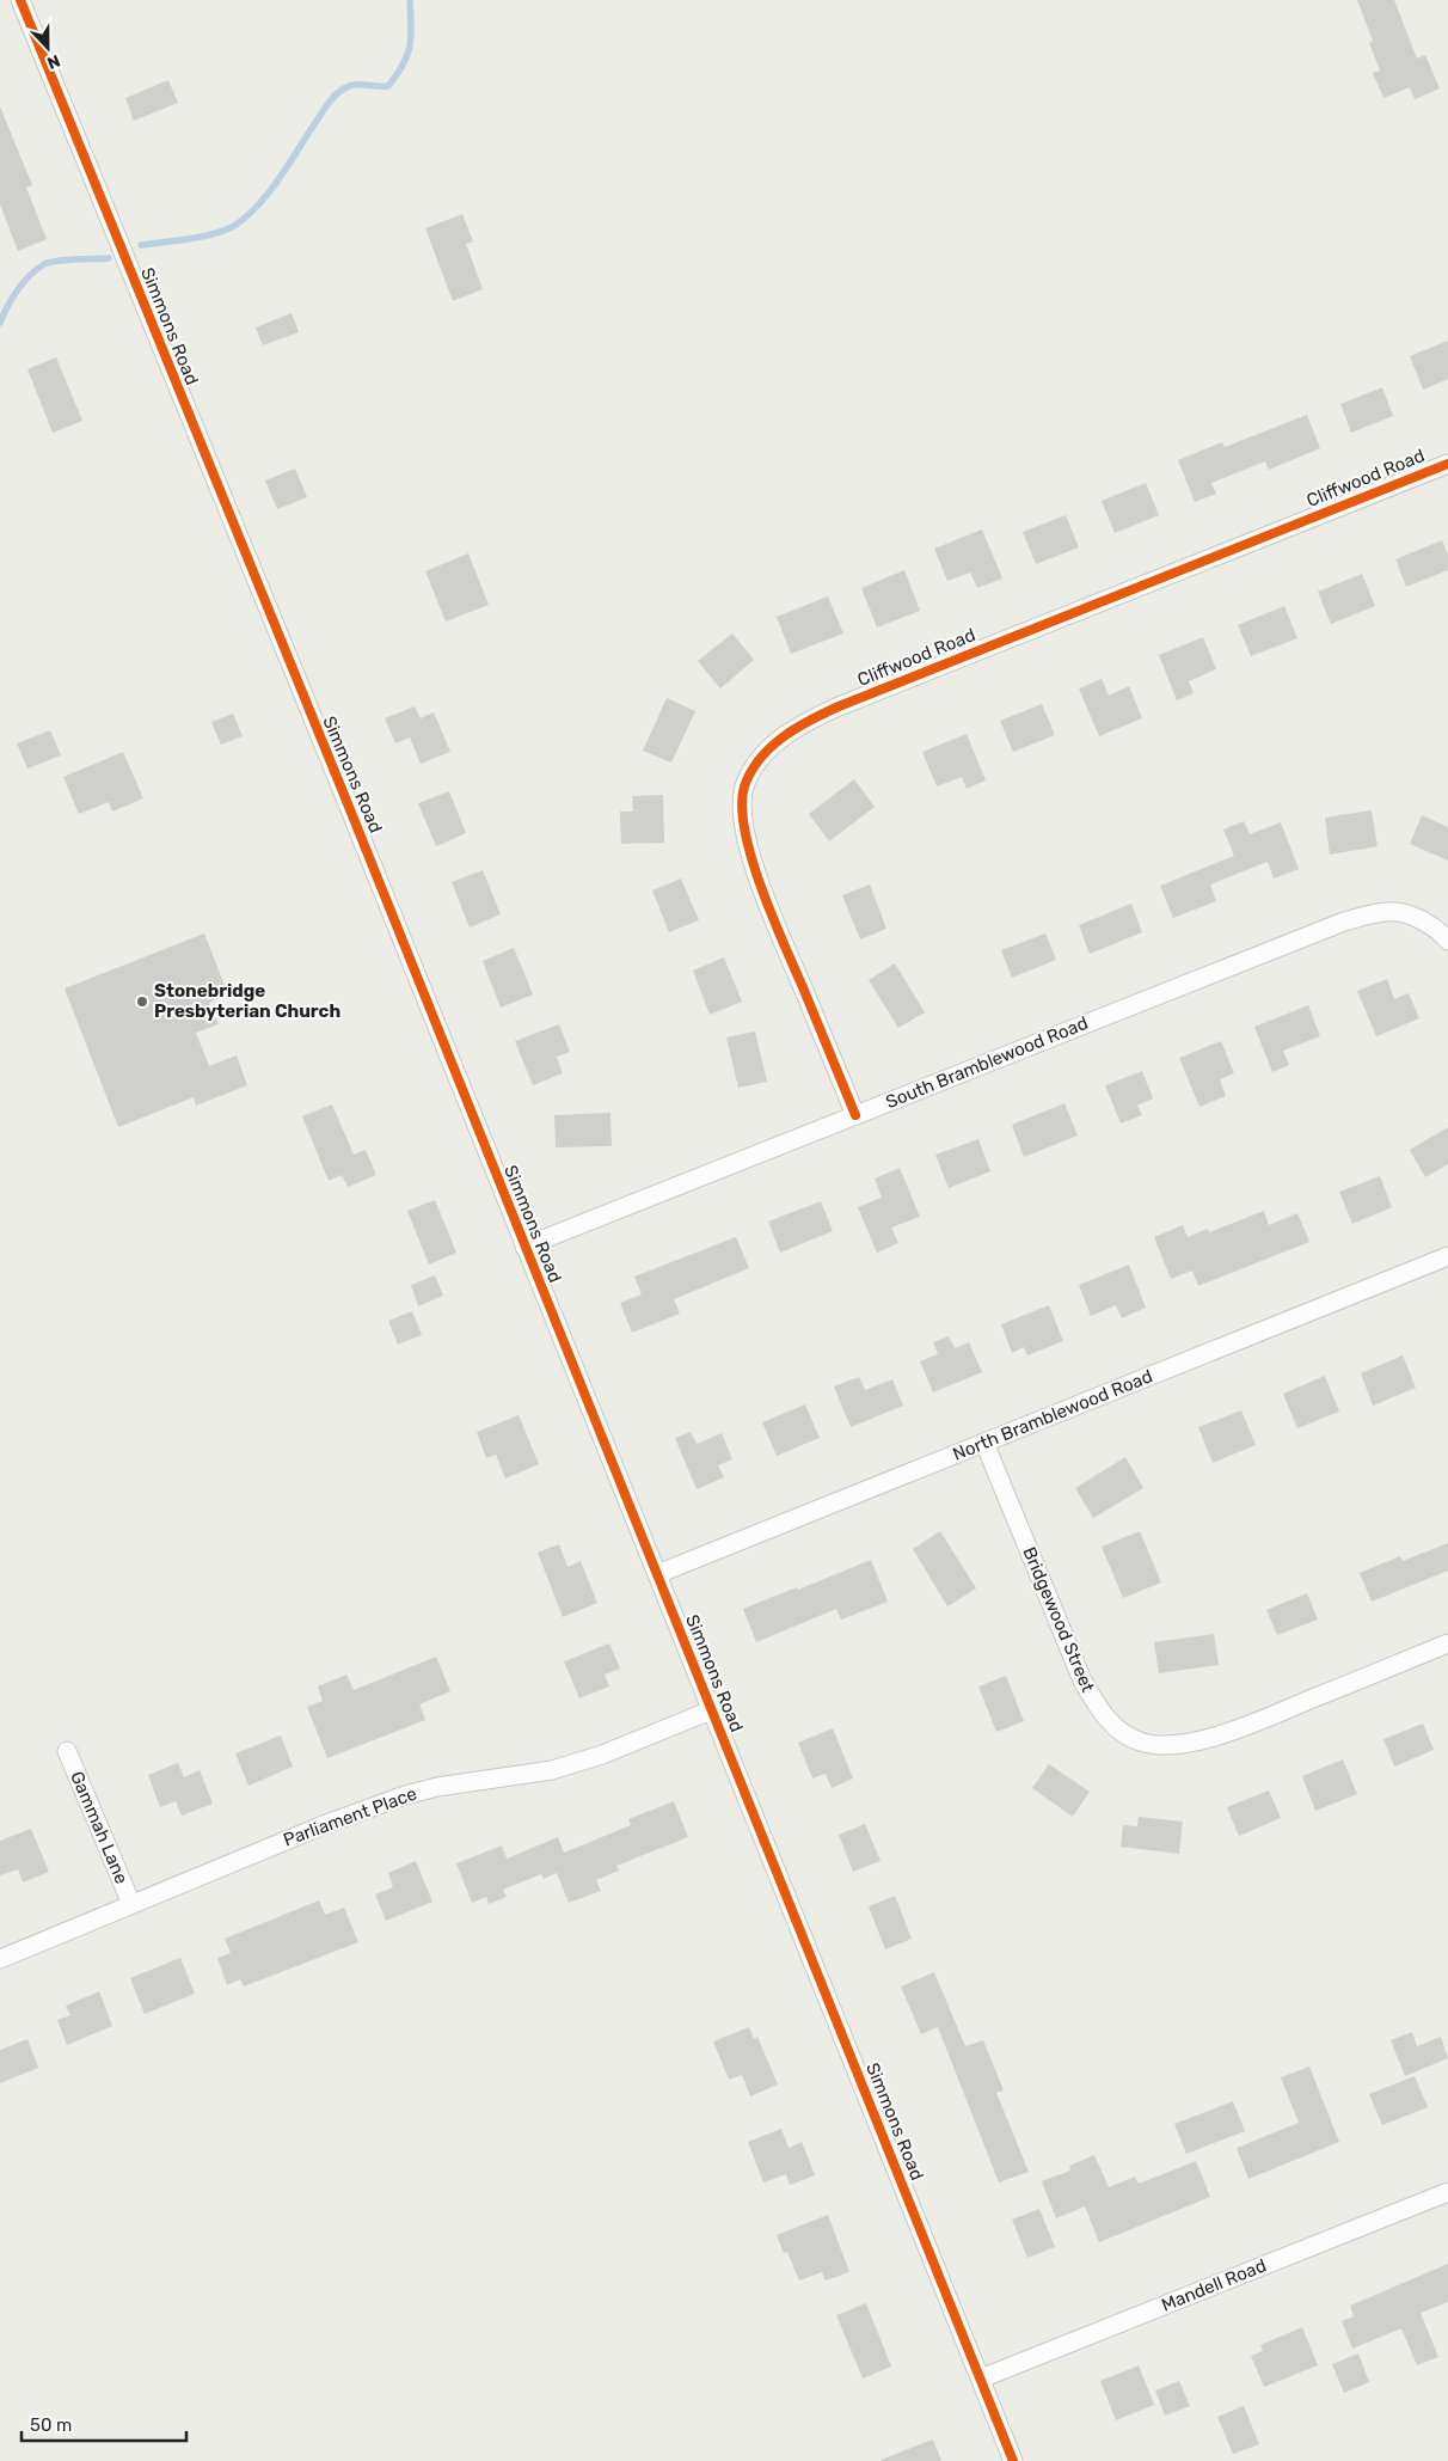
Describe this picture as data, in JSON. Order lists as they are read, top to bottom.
{
  "streets": {
    "street": [
      "Simmons Road",
      "Cliffwood Road",
      "South Bramblewood Road",
      "North Bramblewood Road",
      "Bridgewood Street",
      "Parliament Place",
      "Gammah Lane",
      "Mandell Road"
    ]
  },
  "crossings": [
    ["Simmons Road", "South Bramblewood Road"],
    ["Simmons Road", "North Bramblewood Road"],
    ["Simmons Road", "Parliament Place"],
    ["Simmons Road", "Mandell Road"],
    ["Cliffwood Road", "South Bramblewood Road"],
    ["North Bramblewood Road", "Bridgewood Street"],
    ["Parliament Place", "Gammah Lane"]
  ],
  "places": ["Stonebridge Presbyterian Church"],
  "scale_bar": "50 m",
  "north": "bottom"
}
